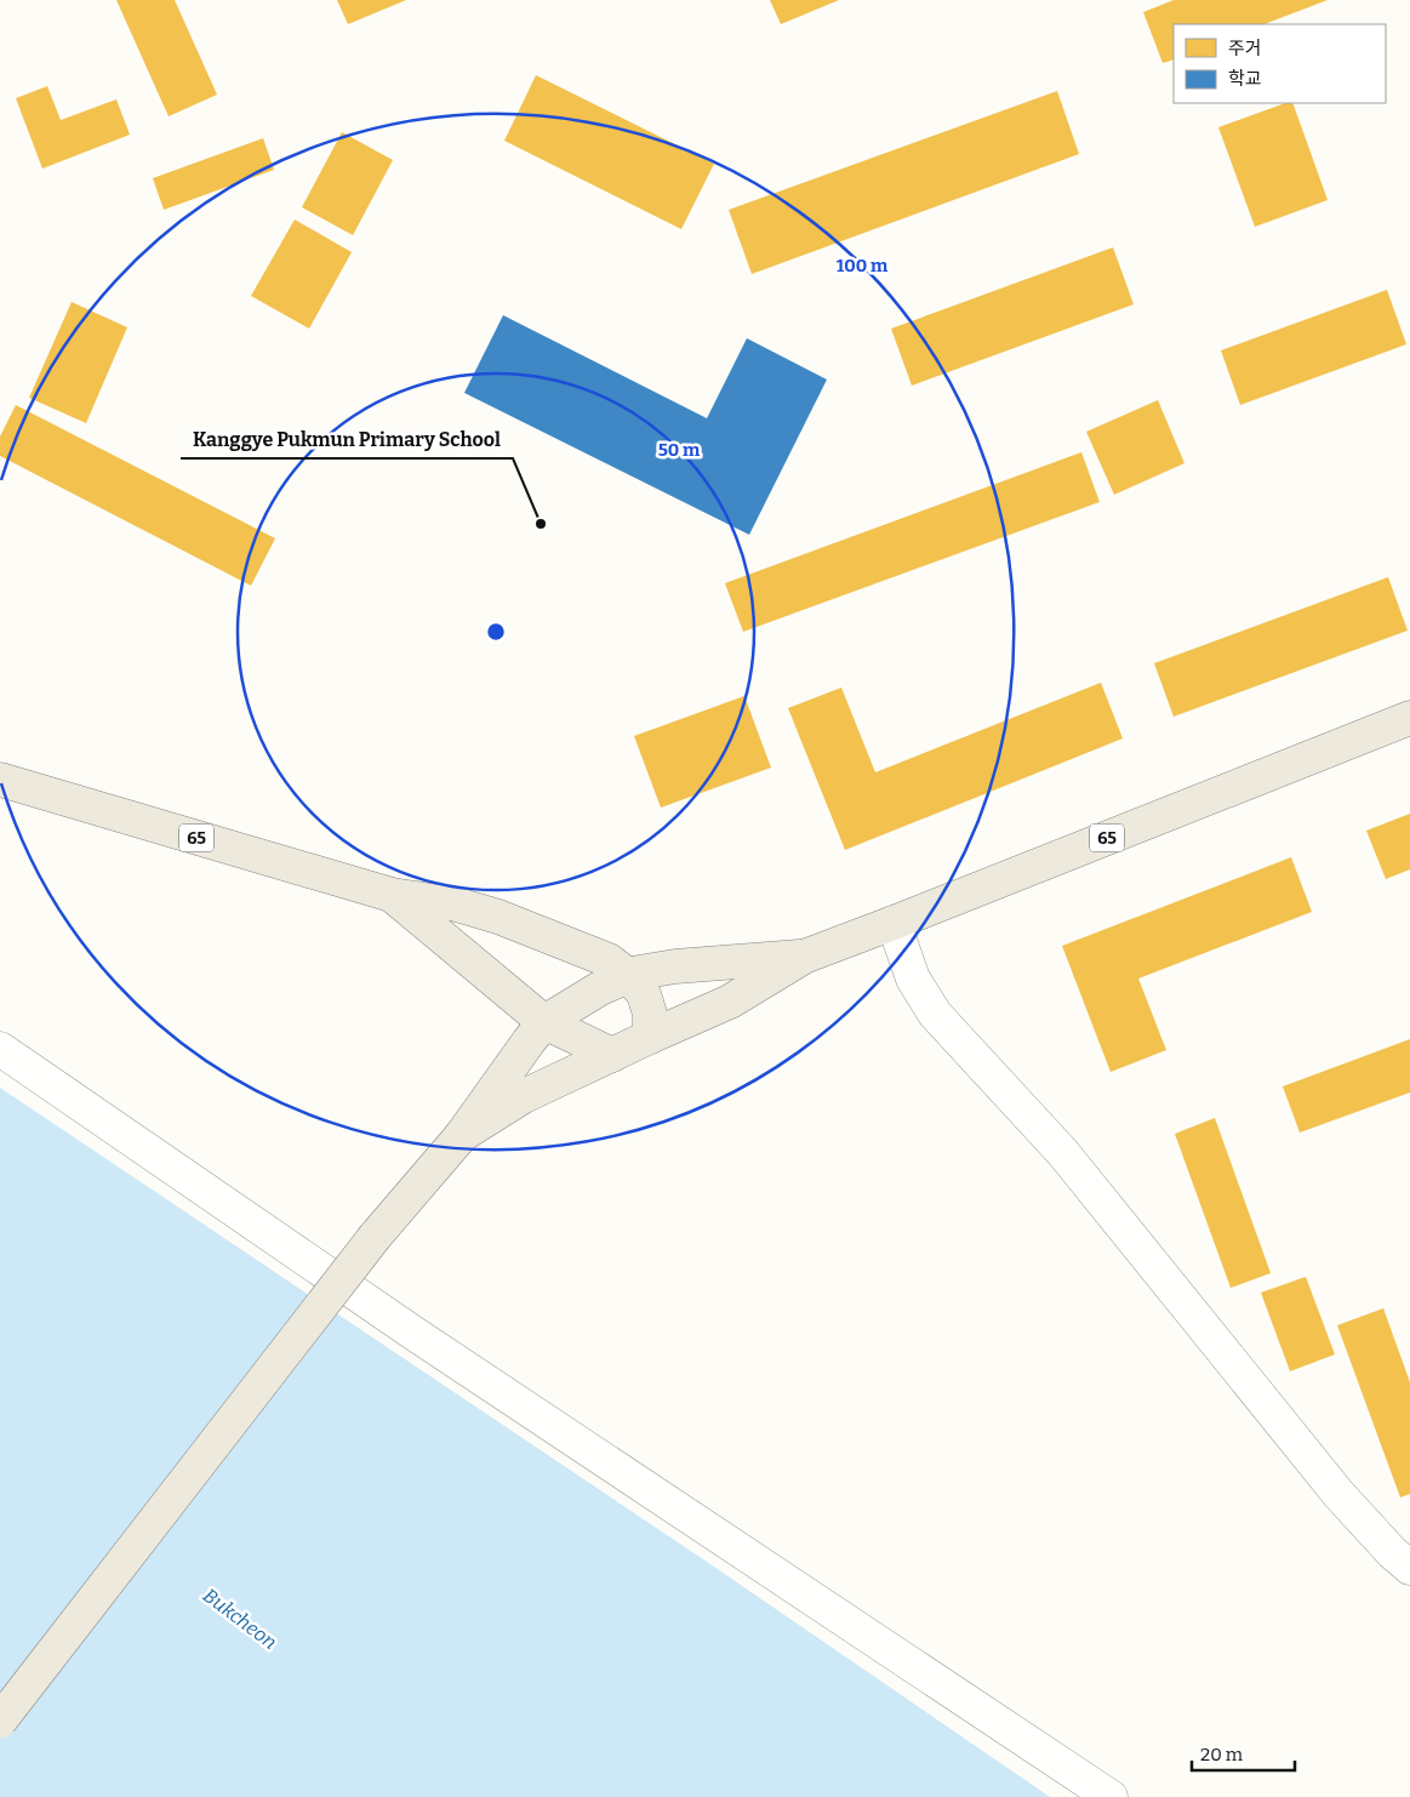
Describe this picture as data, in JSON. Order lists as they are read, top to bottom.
{
  "streets": {
    "main road": ["65"]
  },
  "water": ["Bukcheon"],
  "places": ["Kanggye Pukmun Primary School"],
  "legend": ["주거", "학교"],
  "scale_bar": "20 m",
  "rings": ["100 m", "50 m"]
}
